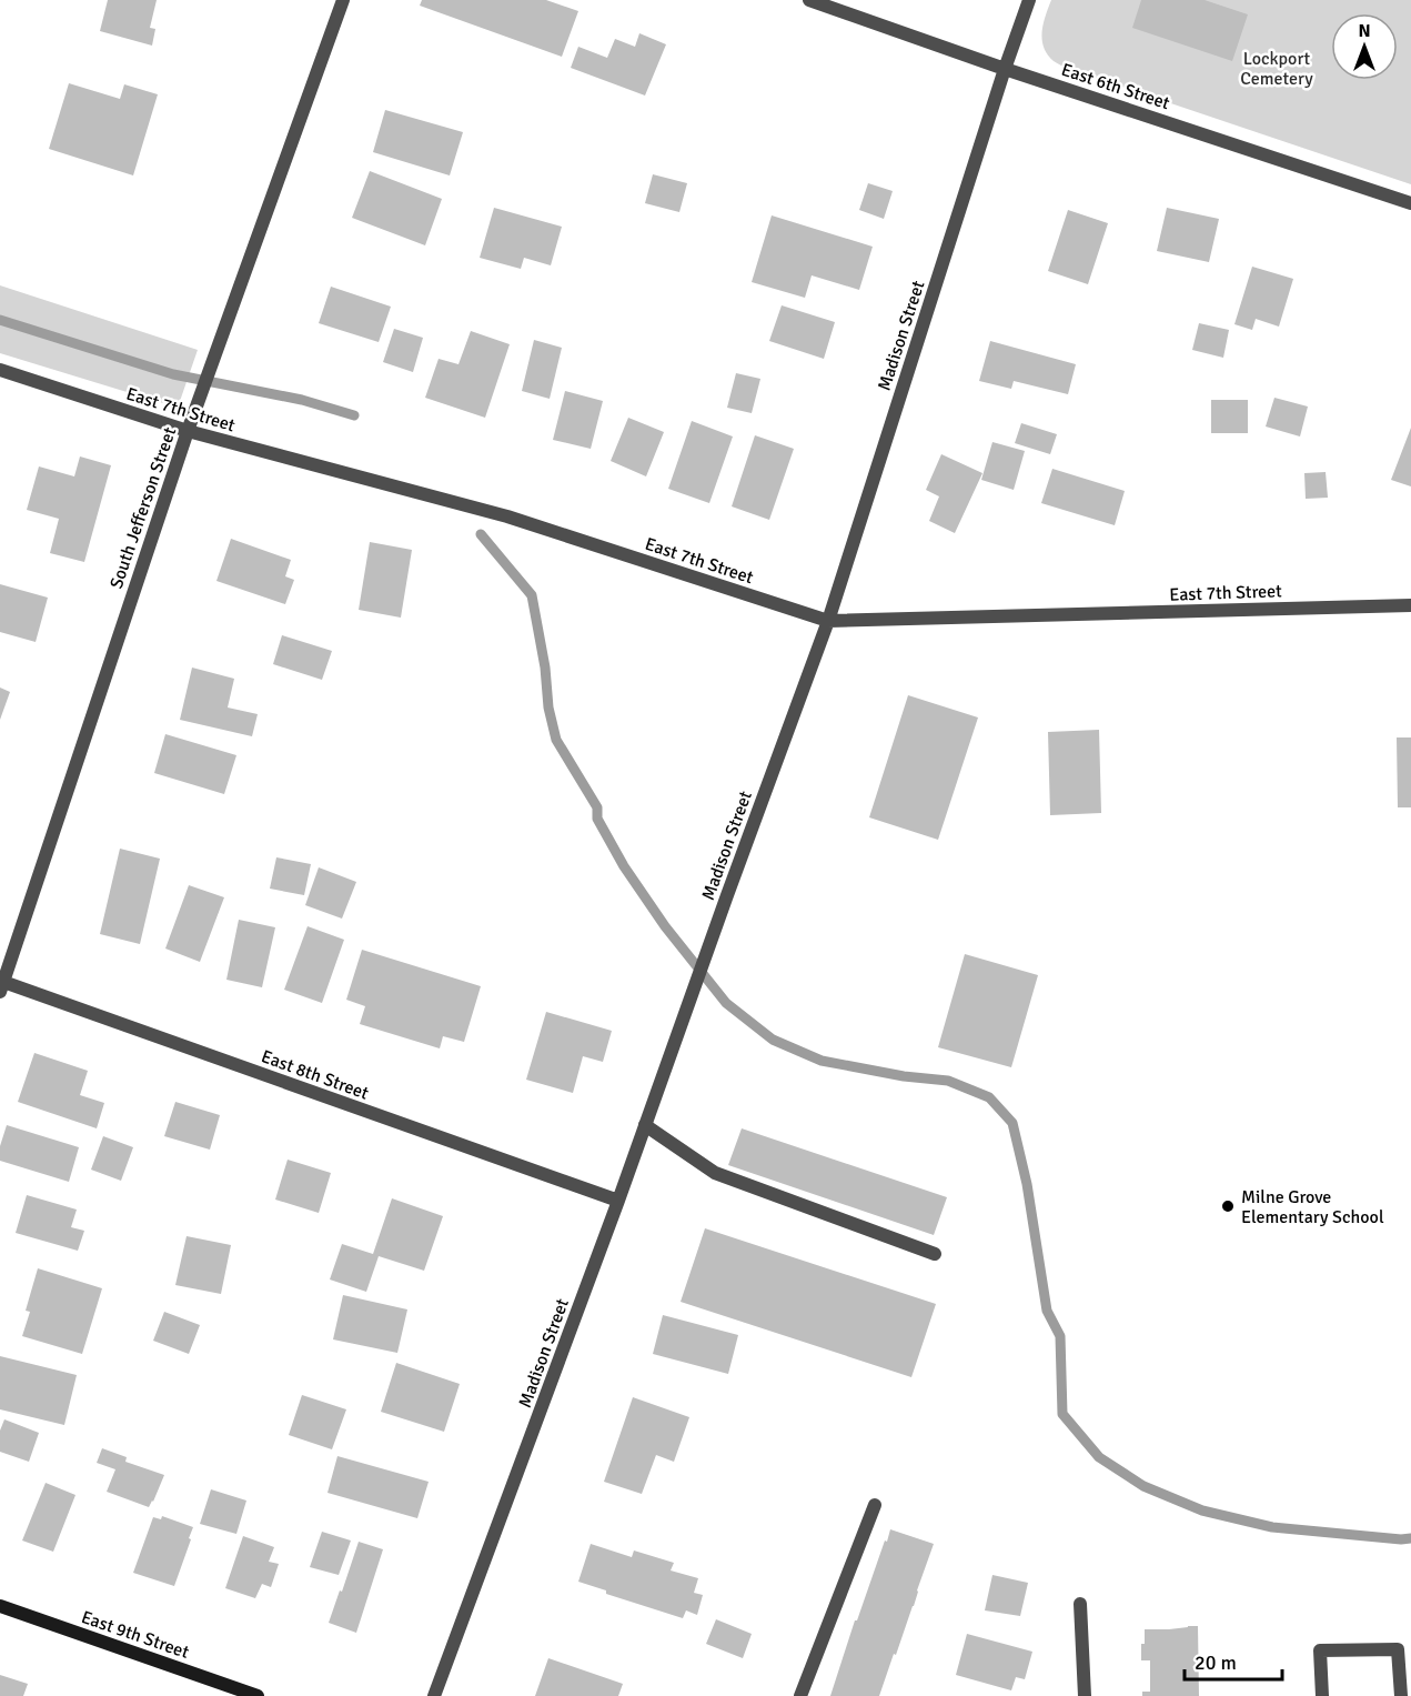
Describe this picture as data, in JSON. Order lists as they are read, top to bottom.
{
  "streets": {
    "main road": ["East 9th Street"],
    "street": [
      "East 6th Street",
      "Madison Street",
      "East 7th Street",
      "South Jefferson Street",
      "East 8th Street"
    ]
  },
  "crossings": [
    ["East 6th Street", "Madison Street"],
    ["Madison Street", "East 7th Street"],
    ["Madison Street", "East 8th Street"],
    ["East 7th Street", "South Jefferson Street"],
    ["South Jefferson Street", "East 8th Street"]
  ],
  "parks": ["Lockport Cemetery"],
  "places": ["Milne Grove Elementary School"],
  "scale_bar": "20 m",
  "north": "top"
}
